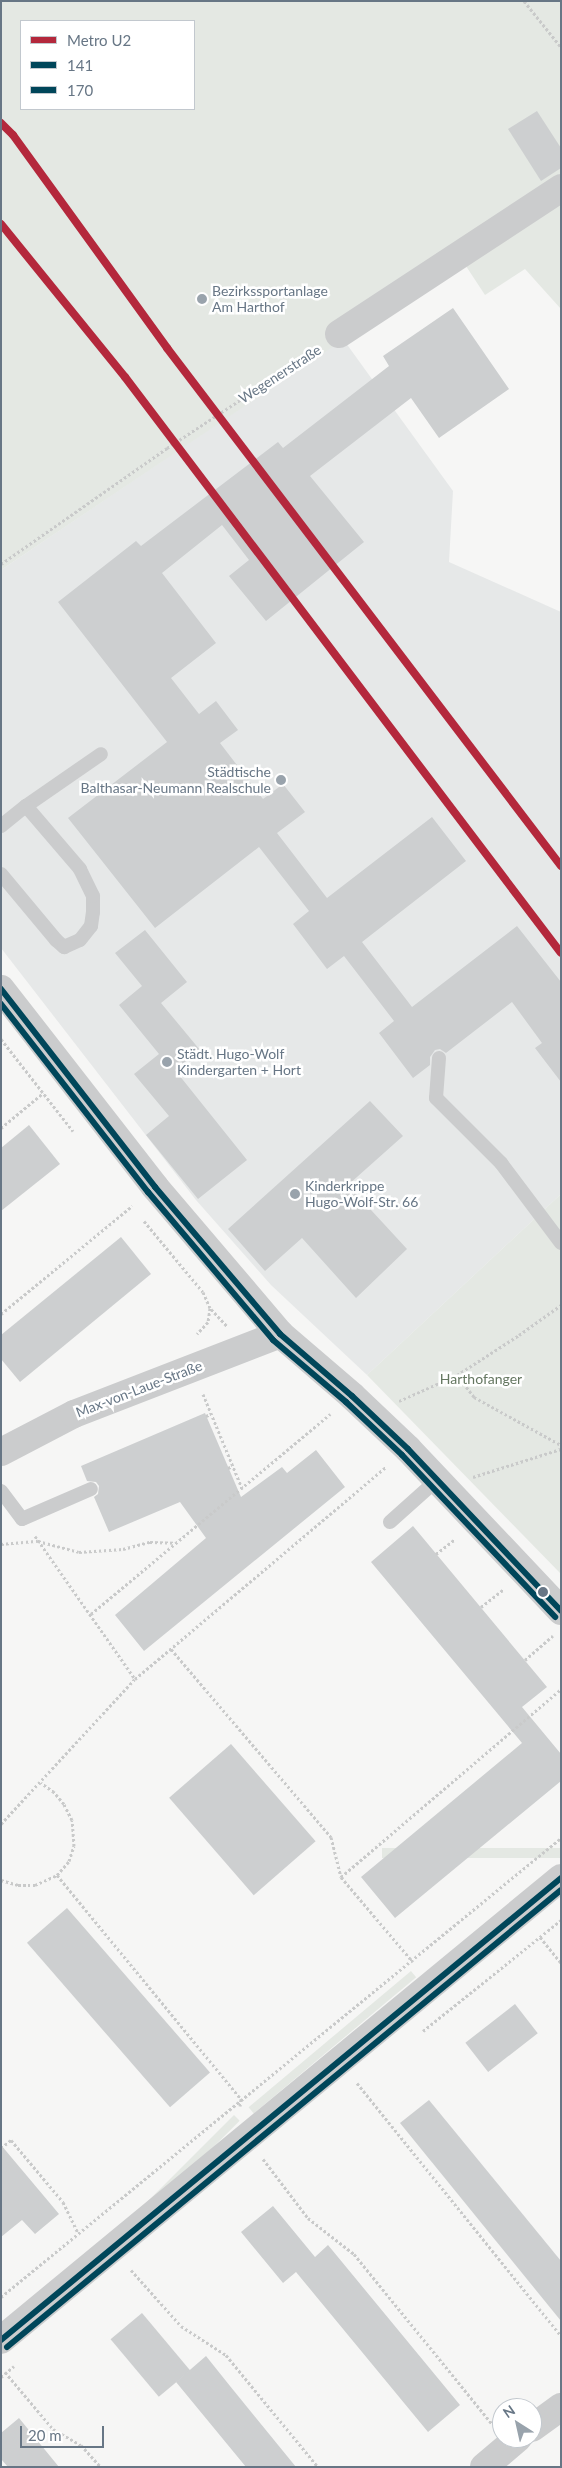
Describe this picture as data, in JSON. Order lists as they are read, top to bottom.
{
  "streets": {
    "street": ["Max-von-Laue-Straße"],
    "path": ["Wegenerstraße"]
  },
  "parks": ["Harthofanger"],
  "places": [
    "Bezirkssportanlage Am Harthof",
    "Städtische Balthasar-Neumann Realschule",
    "Städt. Hugo-Wolf Kindergarten + Hort",
    "Kinderkrippe Hugo-Wolf-Str. 66"
  ],
  "lines": ["metro line U2", "transit line 141", "transit line 170"],
  "legend": ["Metro U2", "141", "170"],
  "scale_bar": "20 m",
  "north": "top left"
}
